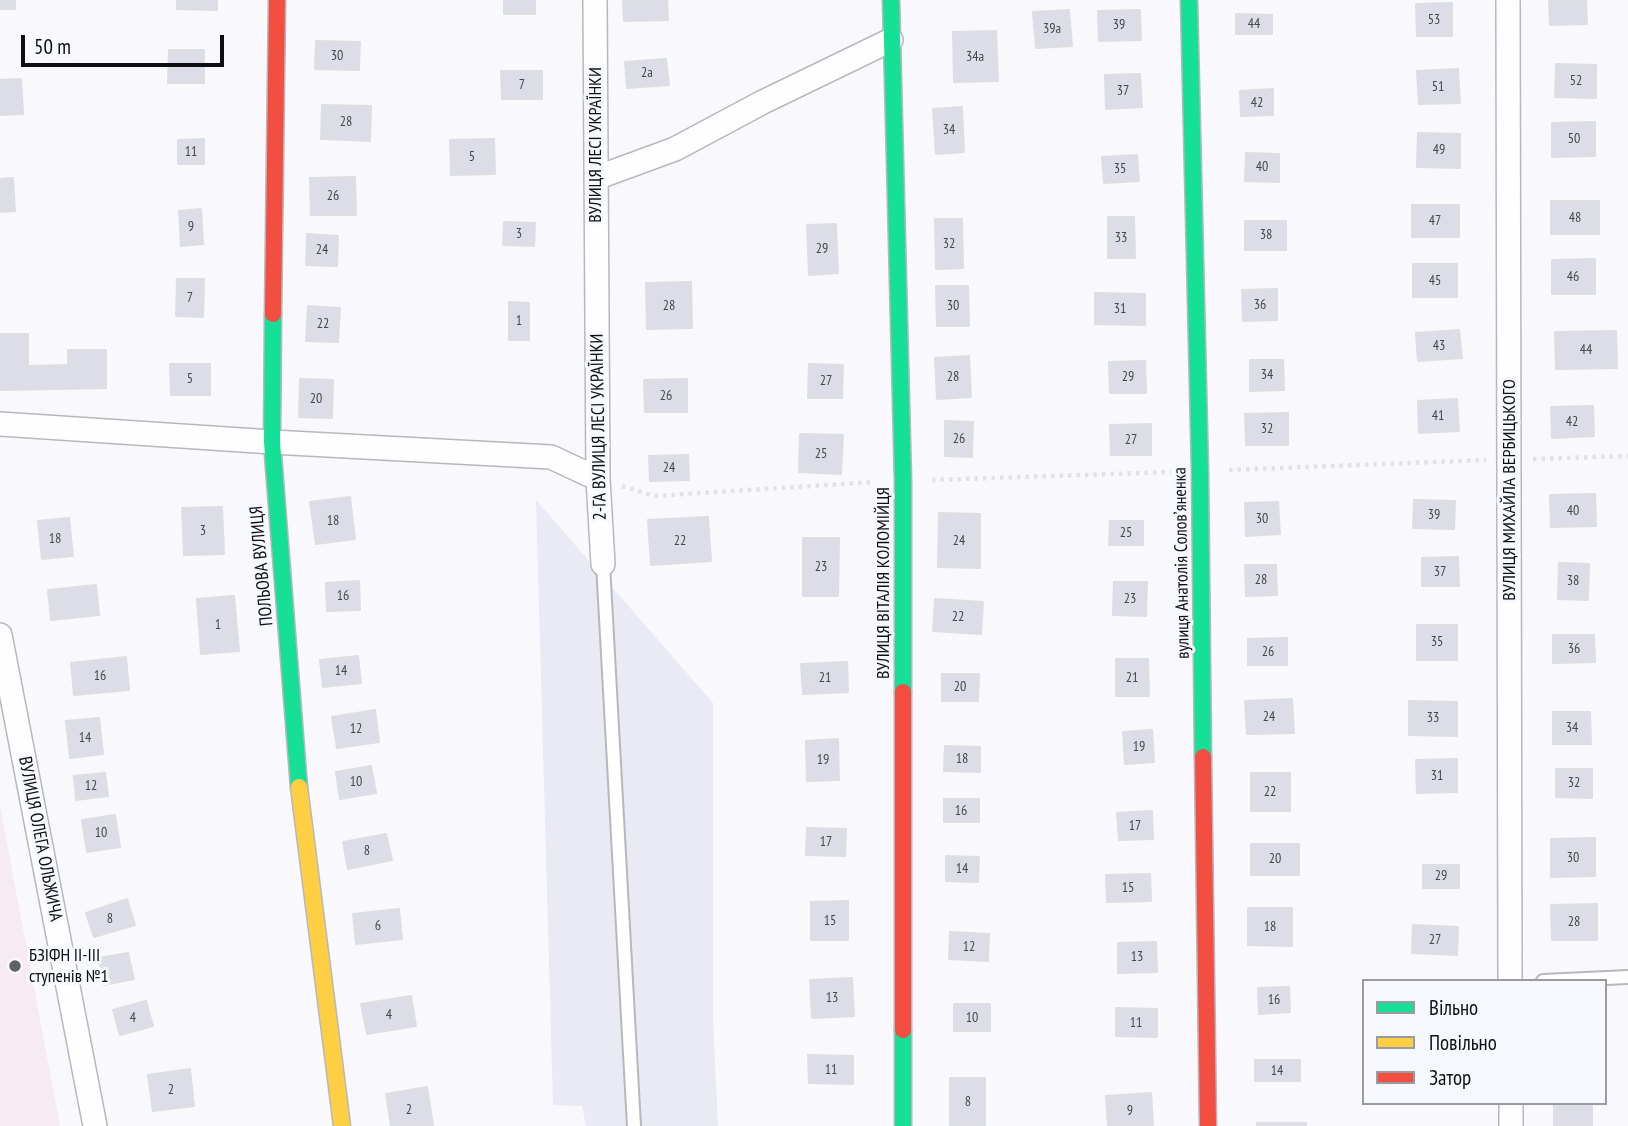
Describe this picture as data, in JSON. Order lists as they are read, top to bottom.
{
  "streets": {
    "street": [
      "ВУЛИЦЯ ЛЕСІ УКРАЇНКИ",
      "2-ГА ВУЛИЦЯ ЛЕСІ УКРАЇНКИ",
      "ВУЛИЦЯ МИХАЙЛА ВЕРБИЦЬКОГО",
      "вулиця Анатолія Соловʼяненка",
      "ПОЛЬОВА ВУЛИЦЯ",
      "ВУЛИЦЯ ВІТАЛІЯ КОЛОМІЙЦЯ",
      "ВУЛИЦЯ ОЛЕГА ОЛЬЖИЧА"
    ]
  },
  "crossings": [
    ["ВУЛИЦЯ ЛЕСІ УКРАЇНКИ", "2-ГА ВУЛИЦЯ ЛЕСІ УКРАЇНКИ"]
  ],
  "places": ["БЗІФН ІІ-ІІІ ступенів №1"],
  "house_numbers": [
    "53",
    "44",
    "39",
    "39а",
    "30",
    "34а",
    "2а",
    "52",
    "7",
    "51",
    "37",
    "42",
    "28",
    "34",
    "50",
    "49",
    "11",
    "5",
    "40",
    "35",
    "26",
    "48",
    "47",
    "9",
    "3",
    "38",
    "33",
    "32",
    "29",
    "24",
    "46",
    "45",
    "7",
    "36",
    "28",
    "30",
    "31",
    "1",
    "22",
    "43",
    "44",
    "34",
    "28",
    "29",
    "5",
    "27",
    "26",
    "20",
    "41",
    "42",
    "32",
    "26",
    "27",
    "25",
    "24",
    "40",
    "39",
    "30",
    "18",
    "3",
    "25",
    "18",
    "22",
    "24",
    "23",
    "37",
    "28",
    "38",
    "16",
    "23",
    "22",
    "1",
    "35",
    "36",
    "26",
    "14",
    "16",
    "21",
    "21",
    "20",
    "24",
    "33",
    "34",
    "12",
    "14",
    "19",
    "18",
    "19",
    "31",
    "10",
    "32",
    "12",
    "22",
    "16",
    "17",
    "10",
    "17",
    "8",
    "30",
    "20",
    "14",
    "29",
    "15",
    "8",
    "15",
    "28",
    "6",
    "18",
    "27",
    "12",
    "13",
    "13",
    "16",
    "4",
    "4",
    "10",
    "11",
    "11",
    "14",
    "2",
    "8",
    "2",
    "9"
  ],
  "legend": ["Вільно", "Повільно", "Затор"],
  "scale_bar": "50 m"
}
